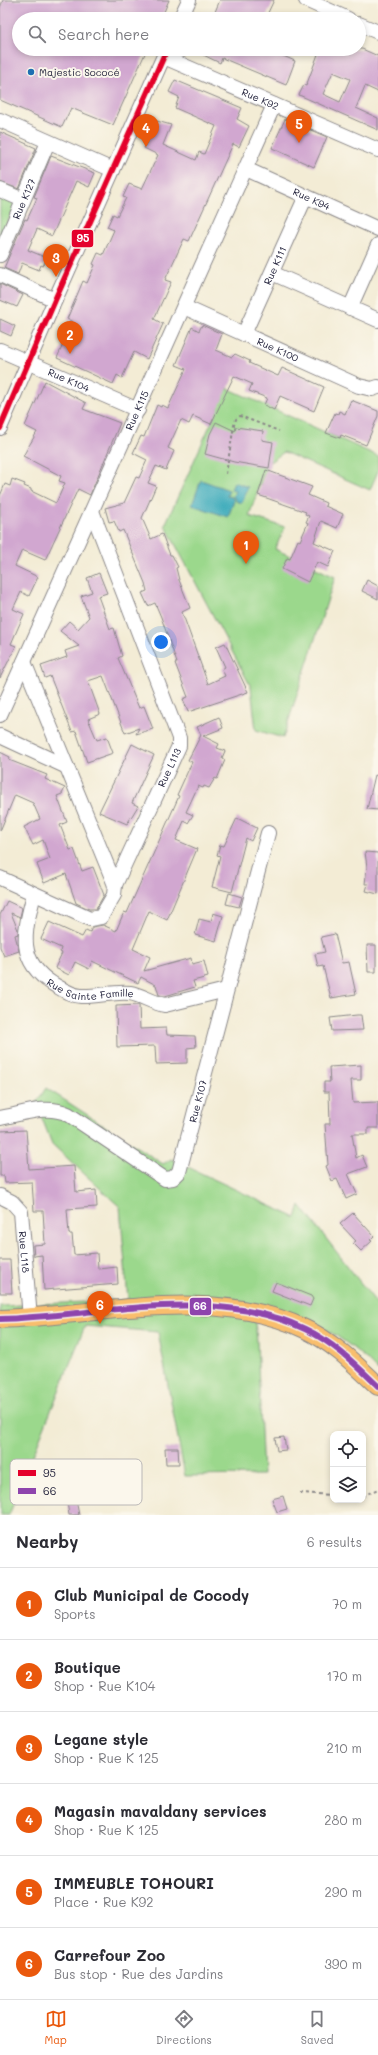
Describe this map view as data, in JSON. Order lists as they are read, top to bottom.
{
  "streets": {
    "street": [
      "Rue K92",
      "Rue K127",
      "Rue K94",
      "Rue K111",
      "Rue K100",
      "Rue K104",
      "Rue K115",
      "Rue L113",
      "Rue Sainte Famille",
      "Rue K107",
      "Rue L118"
    ]
  },
  "crossings": [
    ["Rue K92", "Rue K115"],
    ["Rue K94", "Rue K111"],
    ["Rue K94", "Rue K115"],
    ["Rue K111", "Rue K100"],
    ["Rue K100", "Rue K115"],
    ["Rue K104", "Rue K115"],
    ["Rue K115", "Rue L113"],
    ["Rue L113", "Rue Sainte Famille"],
    ["Rue Sainte Famille", "Rue K107"]
  ],
  "places": ["Majestic Sococé"],
  "lines": ["transit line 95", "transit line 66"],
  "legend": ["95", "66"],
  "page": {
    "search": "Search here",
    "pins": [
      "5",
      "4",
      "3",
      "2",
      "1",
      "6"
    ],
    "heading": ["Nearby", "6 results"],
    "list": [
      {
        "mark": "1",
        "name": "Club Municipal de Cocody",
        "note": "Sports",
        "value": "70 m"
      },
      {
        "mark": "2",
        "name": "Boutique",
        "note": "Shop · Rue K104",
        "value": "170 m"
      },
      {
        "mark": "3",
        "name": "Legane style",
        "note": "Shop · Rue K 125",
        "value": "210 m"
      },
      {
        "mark": "4",
        "name": "Magasin mavaldany services",
        "note": "Shop · Rue K 125",
        "value": "280 m"
      },
      {
        "mark": "5",
        "name": "IMMEUBLE TOHOURI",
        "note": "Place · Rue K92",
        "value": "290 m"
      },
      {
        "mark": "6",
        "name": "Carrefour Zoo",
        "note": "Bus stop · Rue des Jardins",
        "value": "390 m"
      }
    ],
    "nav": ["Map", "Directions", "Saved"]
  }
}
